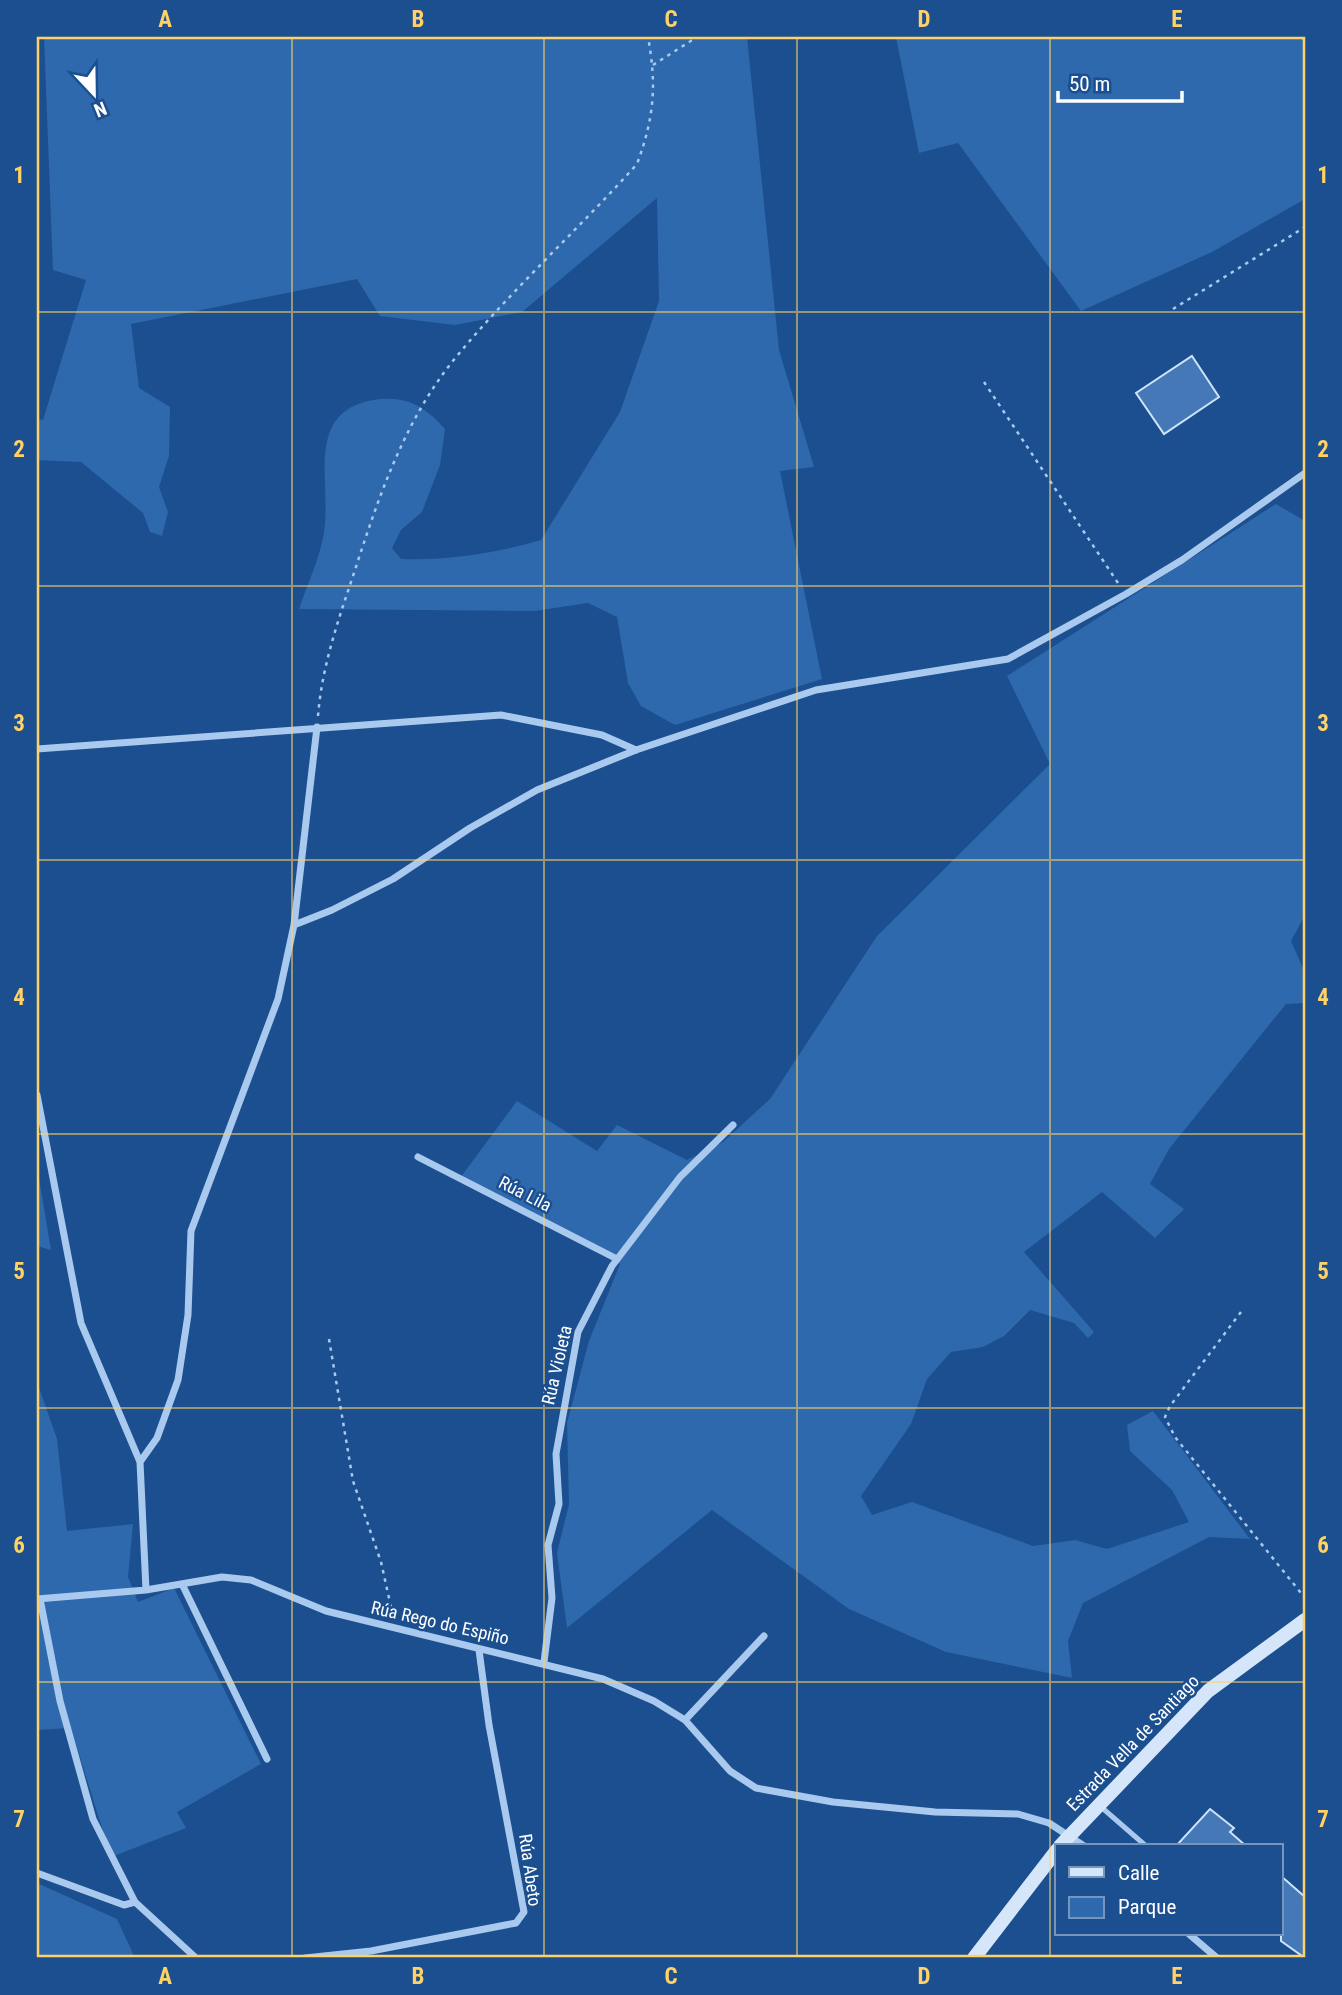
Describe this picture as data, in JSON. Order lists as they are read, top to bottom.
{
  "streets": {
    "main road": ["Estrada Vella de Santiago"],
    "street": [
      "Rúa Lila",
      "Rúa Violeta",
      "Rúa Rego do Espiño",
      "Rúa Abeto"
    ]
  },
  "crossings": [
    ["Rúa Lila", "Rúa Violeta"],
    ["Rúa Violeta", "Rúa Rego do Espiño"],
    ["Rúa Rego do Espiño", "Estrada Vella de Santiago"],
    ["Rúa Rego do Espiño", "Rúa Abeto"]
  ],
  "legend": ["Calle", "Parque"],
  "scale_bar": "50 m",
  "north": "bottom",
  "grid": {
    "columns": [
      "A",
      "B",
      "C",
      "D",
      "E"
    ],
    "rows": [
      "1",
      "2",
      "3",
      "4",
      "5",
      "6",
      "7"
    ]
  }
}
